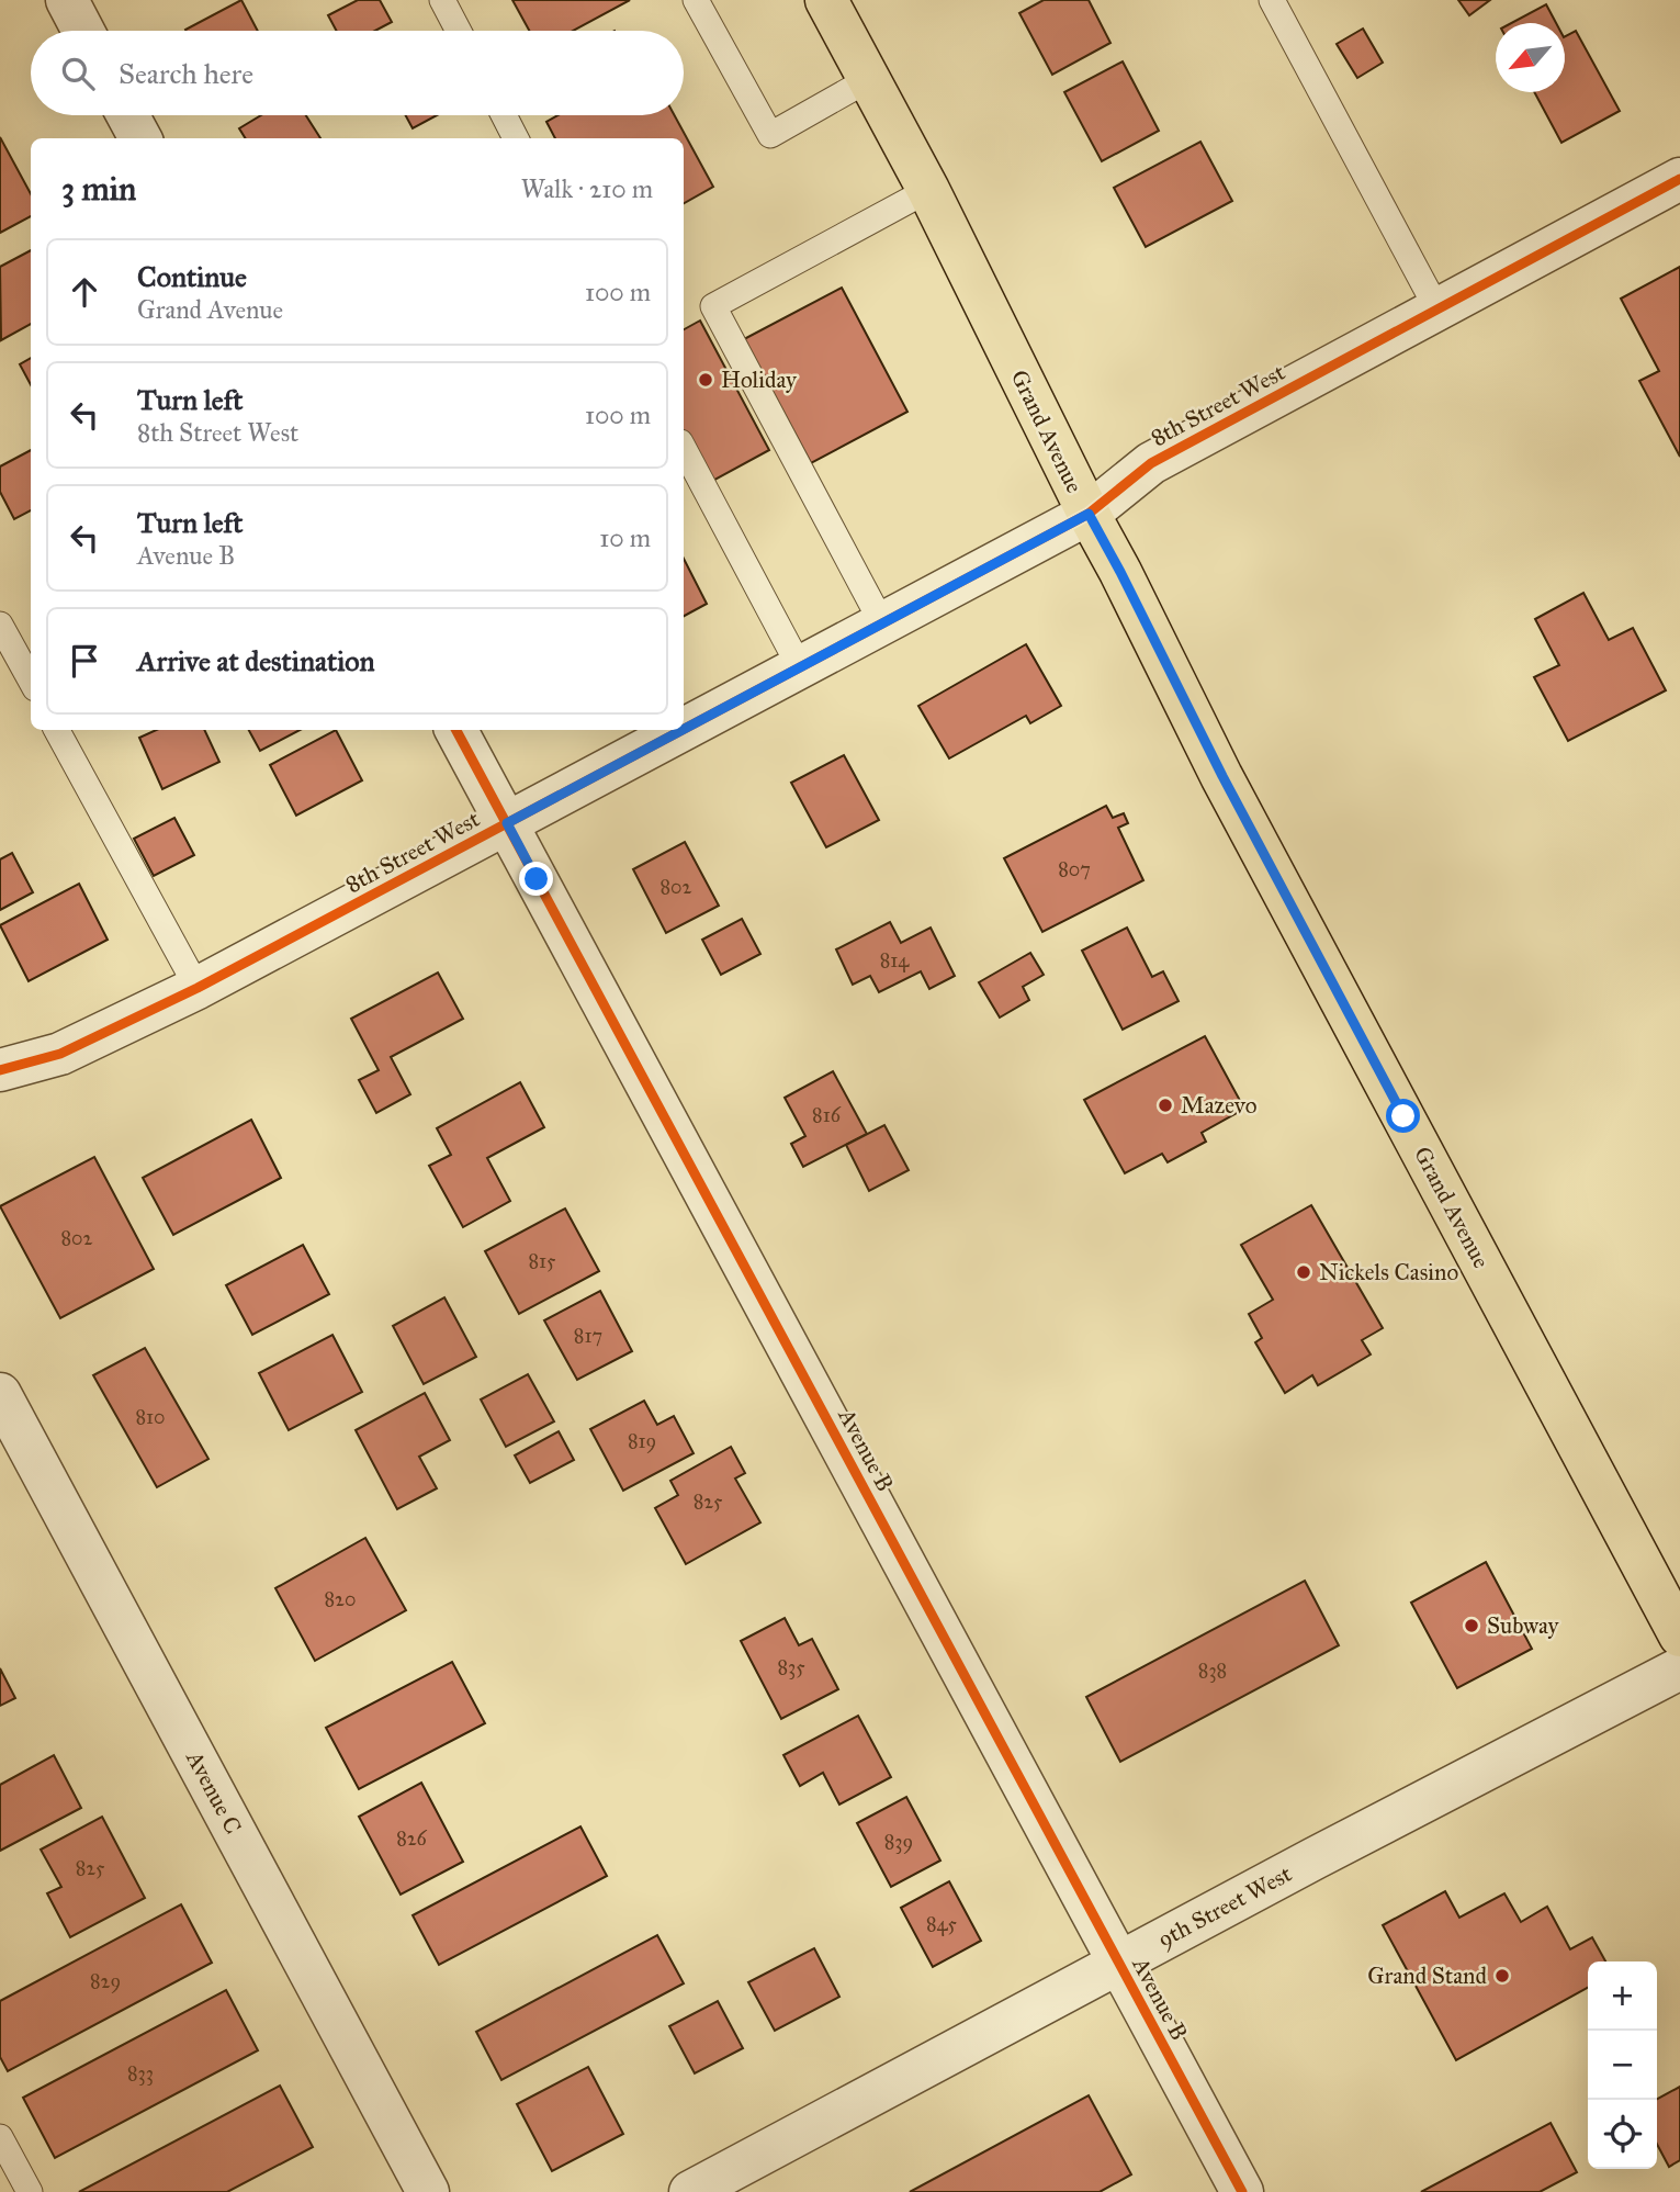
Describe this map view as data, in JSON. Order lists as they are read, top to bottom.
{
  "streets": {
    "main road": ["Grand Avenue"],
    "street": [
      "8th Street West",
      "Avenue B",
      "Avenue C",
      "9th Street West"
    ]
  },
  "crossings": [
    ["8th Street West", "Grand Avenue"],
    ["8th Street West", "Avenue B"],
    ["Avenue B", "9th Street West"]
  ],
  "places": [
    "Holiday",
    "Mazevo",
    "Nickels Casino",
    "Subway",
    "Grand Stand"
  ],
  "house_numbers": [
    "807",
    "802",
    "814",
    "816",
    "802",
    "815",
    "817",
    "810",
    "819",
    "825",
    "820",
    "835",
    "838",
    "826",
    "839",
    "825",
    "845",
    "829",
    "833"
  ],
  "north": "bottom left",
  "page": {
    "search": "Search here",
    "heading": ["3 min", "Walk · 210 m"],
    "list": [
      ["Continue", "Grand Avenue", "100 m"],
      ["Turn left", "8th Street West", "100 m"],
      ["Turn left", "Avenue B", "10 m"],
      "Arrive at destination"
    ],
    "map_buttons": ["+", "−"]
  }
}
